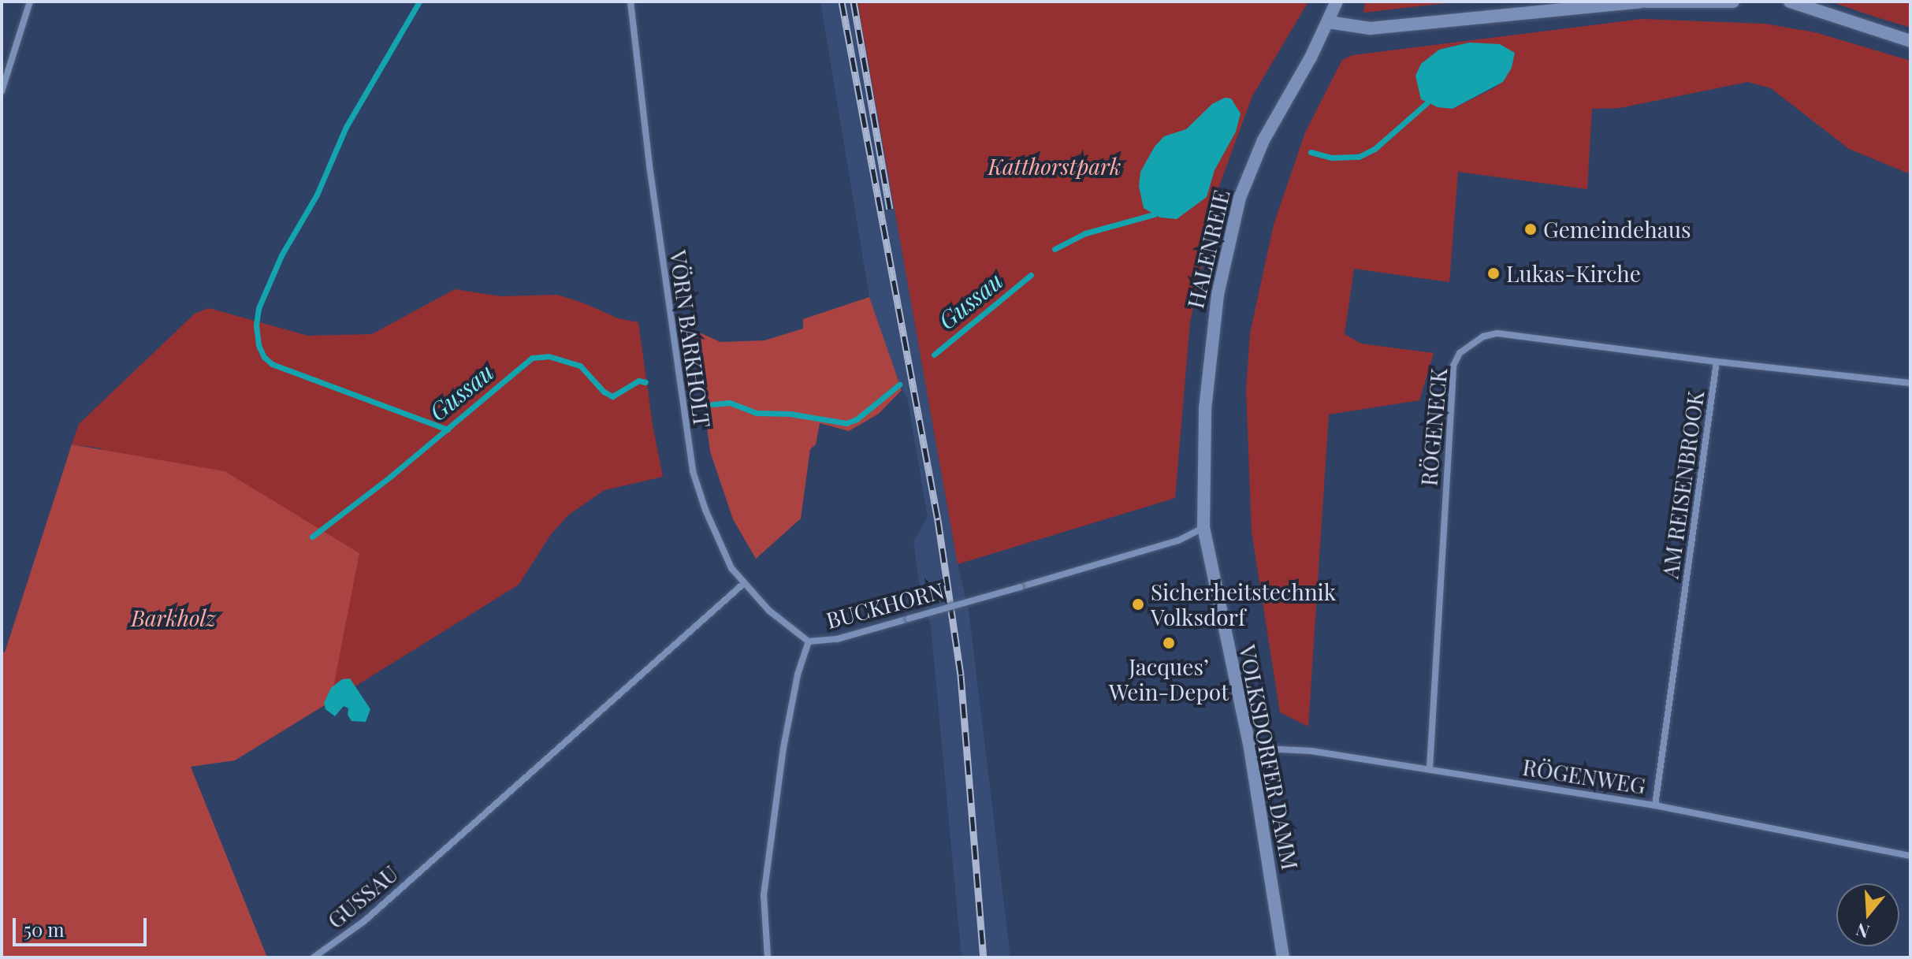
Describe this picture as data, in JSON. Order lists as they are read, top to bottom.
{
  "streets": {
    "main road": ["HALENREIE", "VOLKSDORFER DAMM"],
    "street": [
      "VÖRN BARKHOLT",
      "RÖGENECK",
      "AM REISENBROOK",
      "BUCKHORN",
      "RÖGENWEG",
      "GUSSAU"
    ]
  },
  "crossings": [
    ["HALENREIE", "BUCKHORN"],
    ["HALENREIE", "VOLKSDORFER DAMM"],
    ["VÖRN BARKHOLT", "BUCKHORN"],
    ["VÖRN BARKHOLT", "GUSSAU"],
    ["RÖGENECK", "AM REISENBROOK"],
    ["RÖGENECK", "RÖGENWEG"],
    ["AM REISENBROOK", "RÖGENWEG"],
    ["BUCKHORN", "VOLKSDORFER DAMM"],
    ["VOLKSDORFER DAMM", "RÖGENWEG"]
  ],
  "water": ["Gussau"],
  "parks": ["Katthorstpark", "Barkholz"],
  "places": [
    "Gemeindehaus",
    "Lukas-Kirche",
    "Sicherheitstechnik Volksdorf",
    "Jacques’ Wein-Depot"
  ],
  "scale_bar": "50 m",
  "north": "bottom"
}
